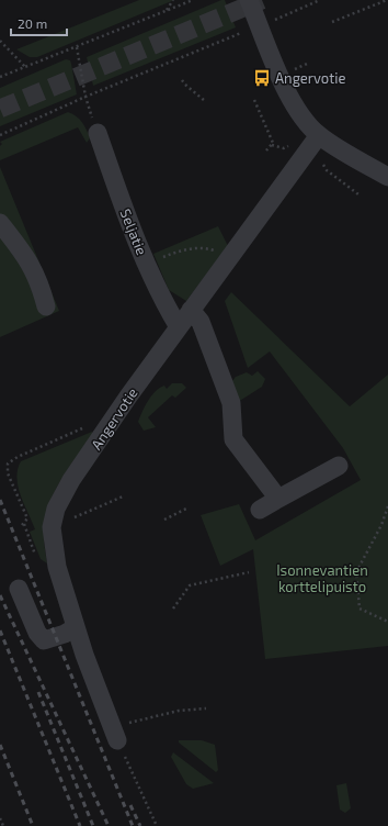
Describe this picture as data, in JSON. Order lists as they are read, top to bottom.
{
  "streets": {
    "street": ["Seljatie", "Angervotie"]
  },
  "crossings": [
    ["Seljatie", "Angervotie"]
  ],
  "parks": ["Isonnevantien korttelipuisto"],
  "places": {
    "bus stop": ["Angervotie"]
  },
  "scale_bar": "20 m"
}
